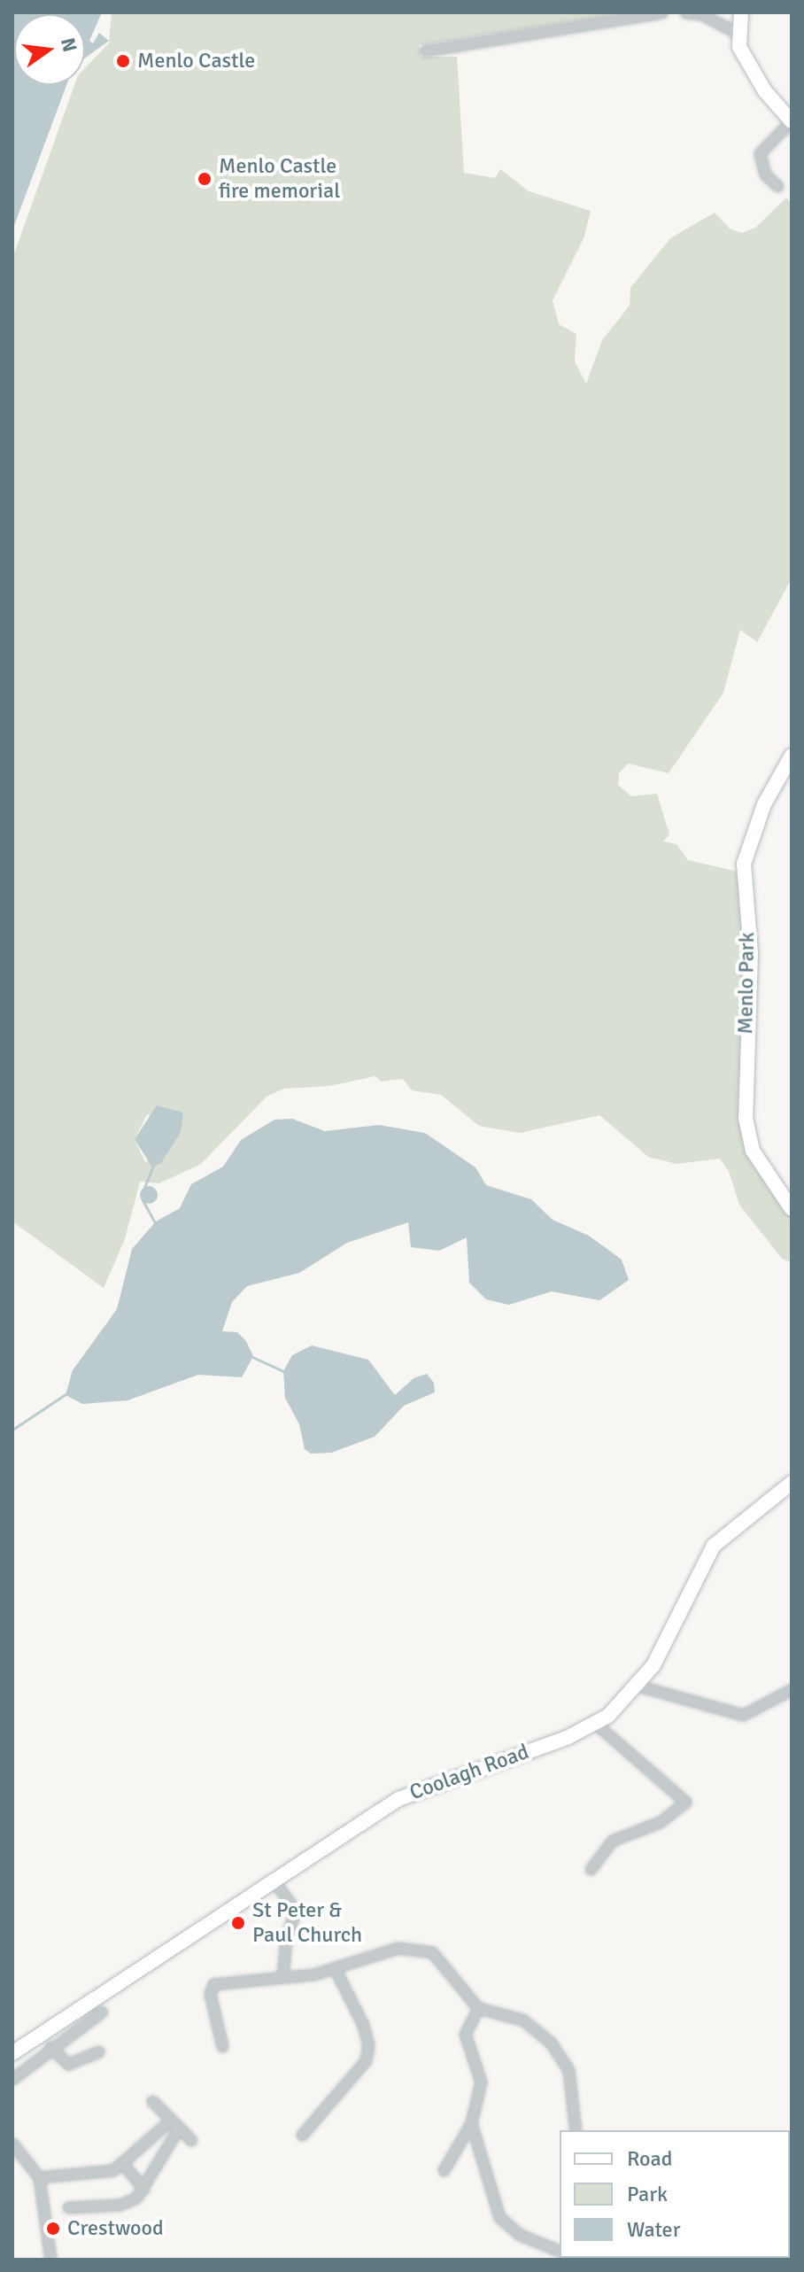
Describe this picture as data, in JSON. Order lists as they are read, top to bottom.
{
  "streets": {
    "street": ["Menlo Park", "Coolagh Road"]
  },
  "places": [
    "Menlo Castle",
    "Menlo Castle fire memorial",
    "St Peter & Paul Church",
    "Crestwood"
  ],
  "legend": ["Road", "Park", "Water"],
  "north": "right"
}
